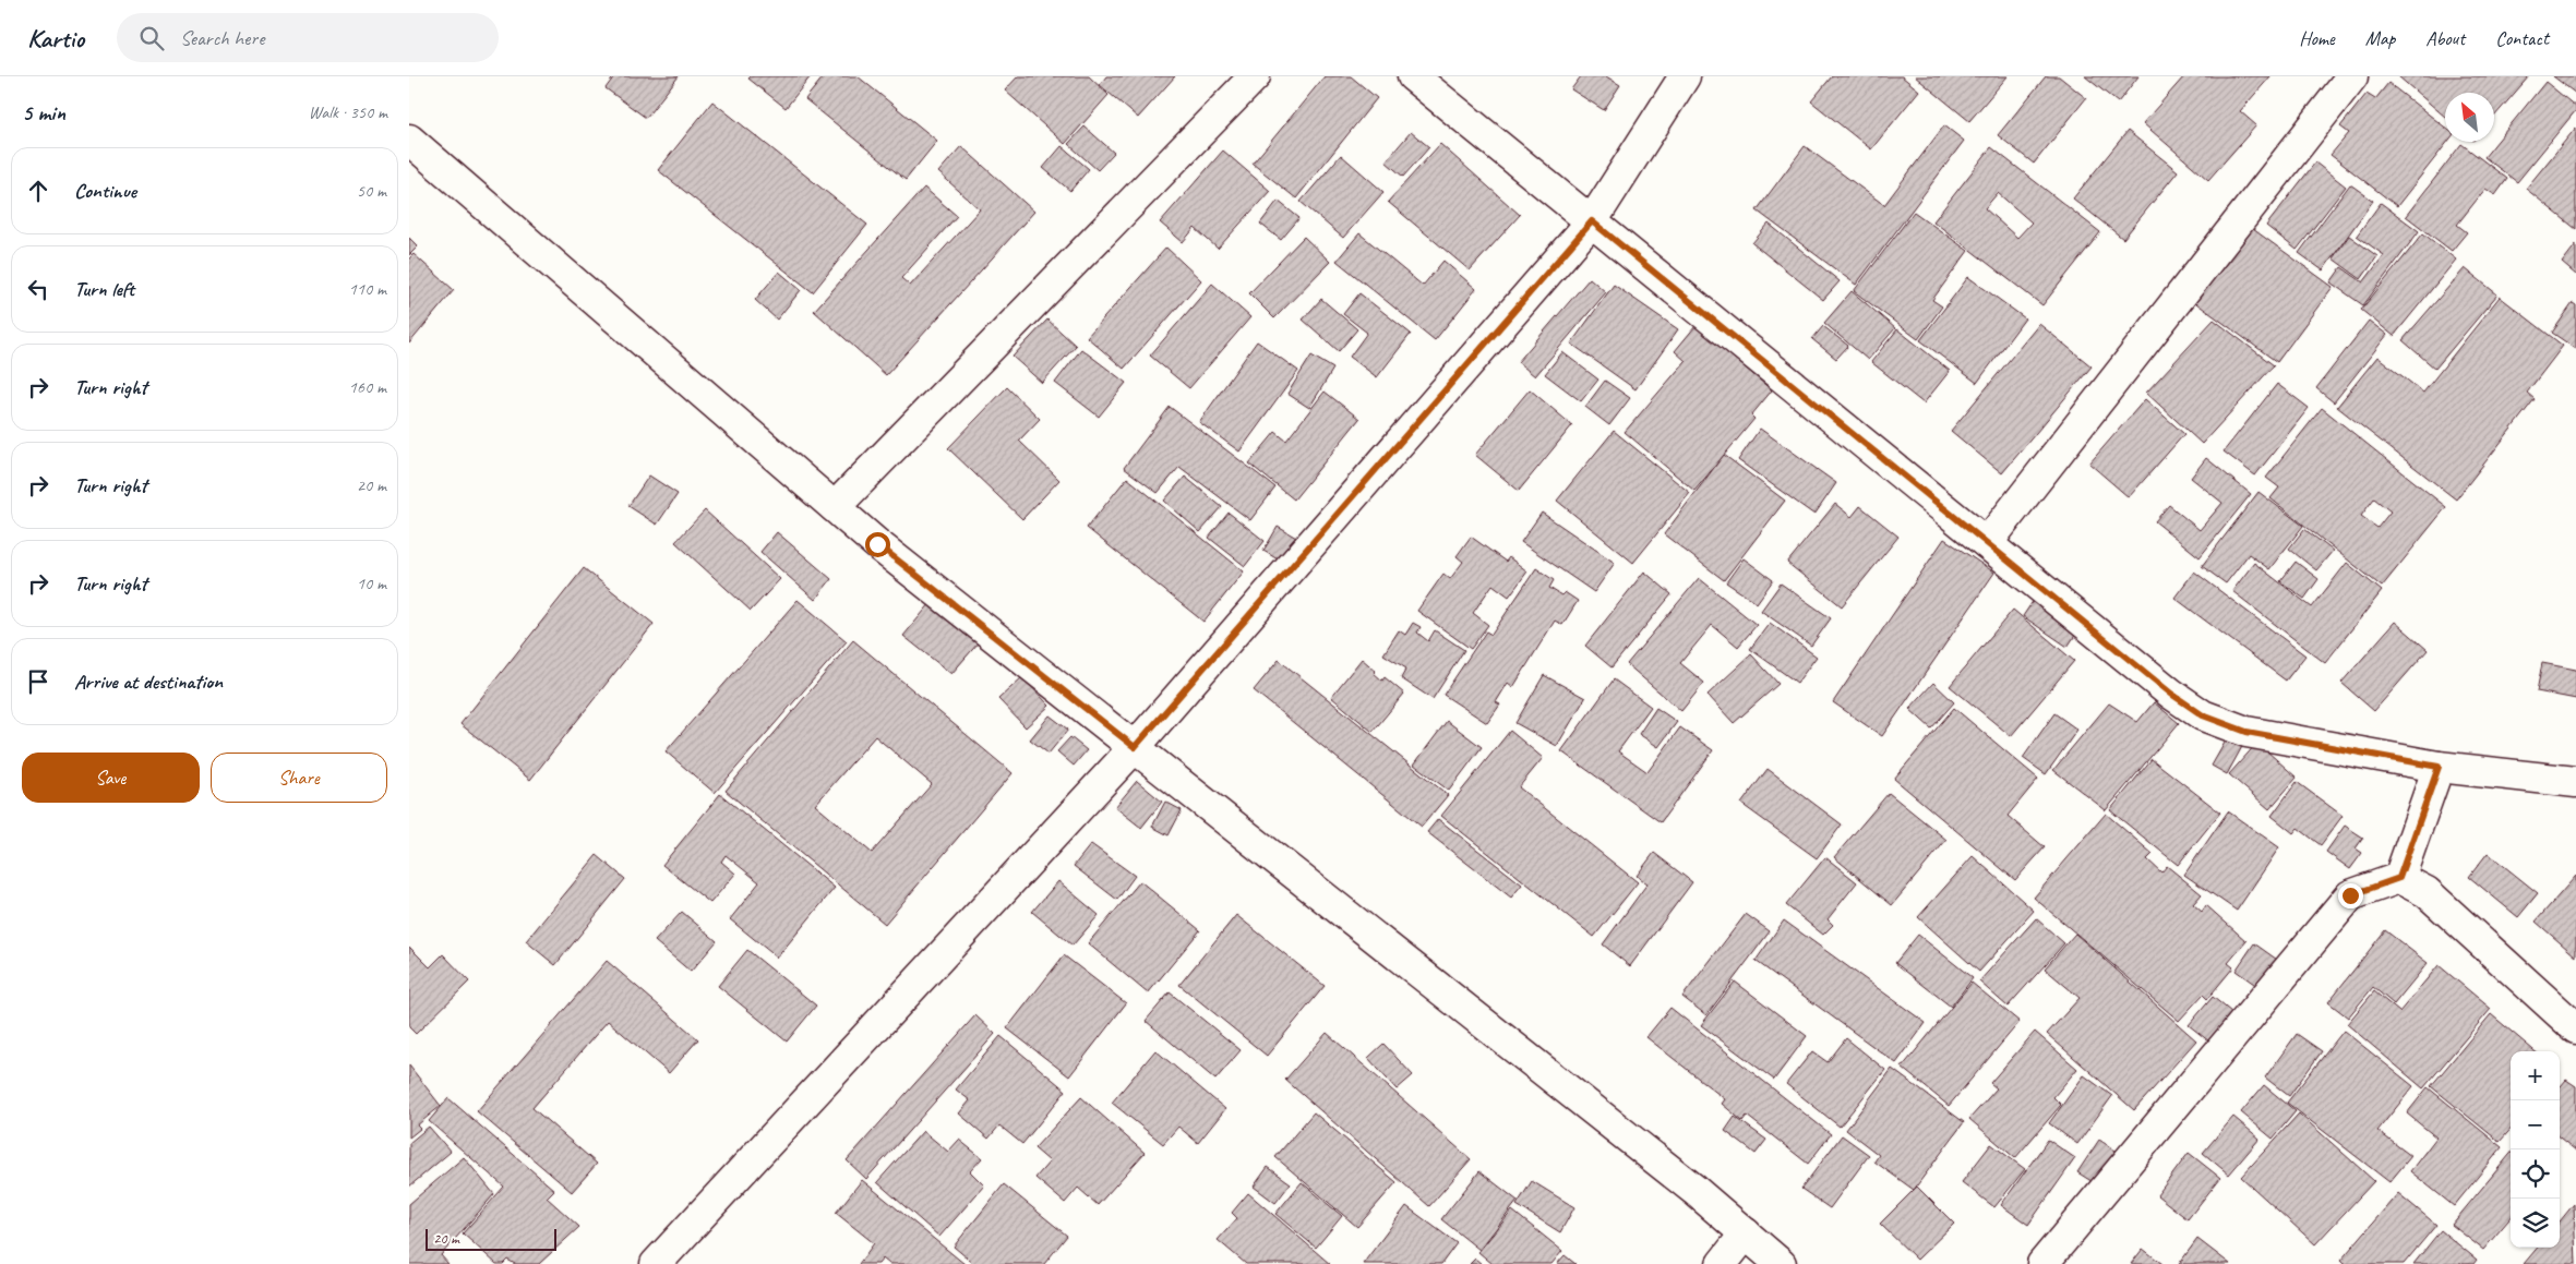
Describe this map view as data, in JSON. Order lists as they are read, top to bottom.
{
  "scale_bar": "20 m",
  "north": "top left",
  "page": {
    "header": "Kartio",
    "search": "Search here",
    "nav": [
      "Home",
      "Map",
      "About",
      "Contact"
    ],
    "heading": ["5 min", "Walk · 350 m"],
    "list": [
      ["Continue", "50 m"],
      ["Turn left", "110 m"],
      ["Turn right", "160 m"],
      ["Turn right", "20 m"],
      ["Turn right", "10 m"],
      "Arrive at destination"
    ],
    "buttons": ["Save", "Share"],
    "map_buttons": ["+", "−"],
    "scale": "20 m"
  }
}
